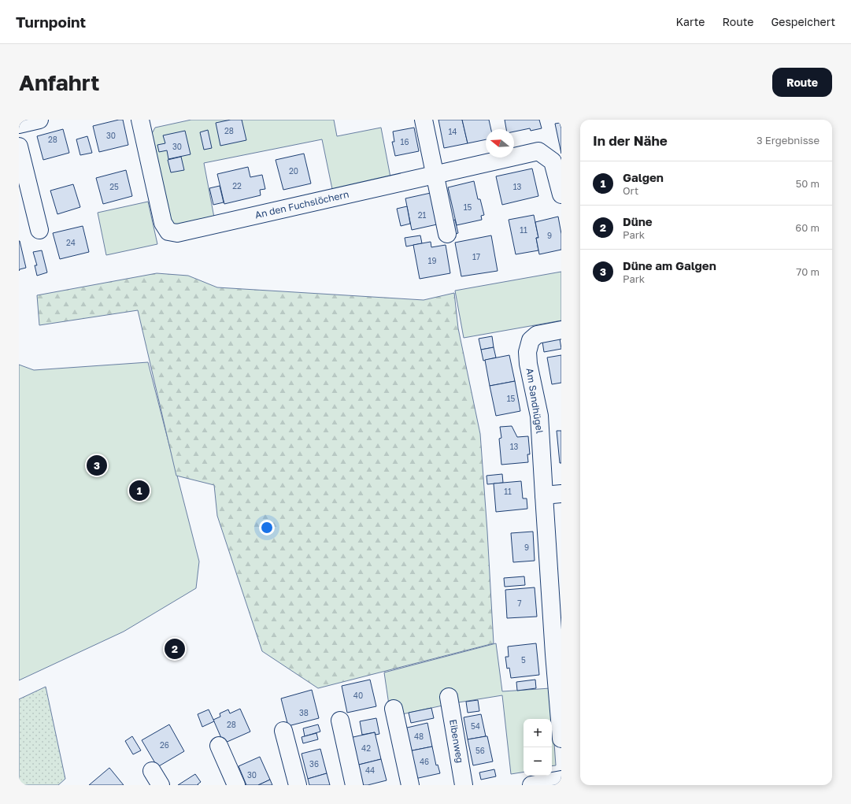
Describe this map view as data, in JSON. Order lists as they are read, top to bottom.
{
  "streets": {
    "street": ["An den Fuchslöchern", "Am Sandhügel", "Eibenweg"]
  },
  "house_numbers": [
    "28",
    "14",
    "30",
    "28",
    "16",
    "30",
    "20",
    "22",
    "25",
    "13",
    "15",
    "21",
    "11",
    "9",
    "24",
    "17",
    "19",
    "15",
    "13",
    "11",
    "9",
    "7",
    "5",
    "40",
    "38",
    "28",
    "54",
    "48",
    "26",
    "42",
    "56",
    "46",
    "36",
    "44",
    "30"
  ],
  "north": "left",
  "page": {
    "header": "Turnpoint",
    "nav": ["Karte", "Route", "Gespeichert"],
    "buttons": "Route",
    "title": "Anfahrt",
    "heading": ["In der Nähe", "3 Ergebnisse"],
    "list": [
      {
        "mark": "1",
        "name": "Galgen",
        "note": "Ort",
        "value": "50 m"
      },
      {
        "mark": "2",
        "name": "Düne",
        "note": "Park",
        "value": "60 m"
      },
      {
        "mark": "3",
        "name": "Düne am Galgen",
        "note": "Park",
        "value": "70 m"
      }
    ],
    "pins": ["3", "1", "2"],
    "map_buttons": ["+", "−"]
  }
}
